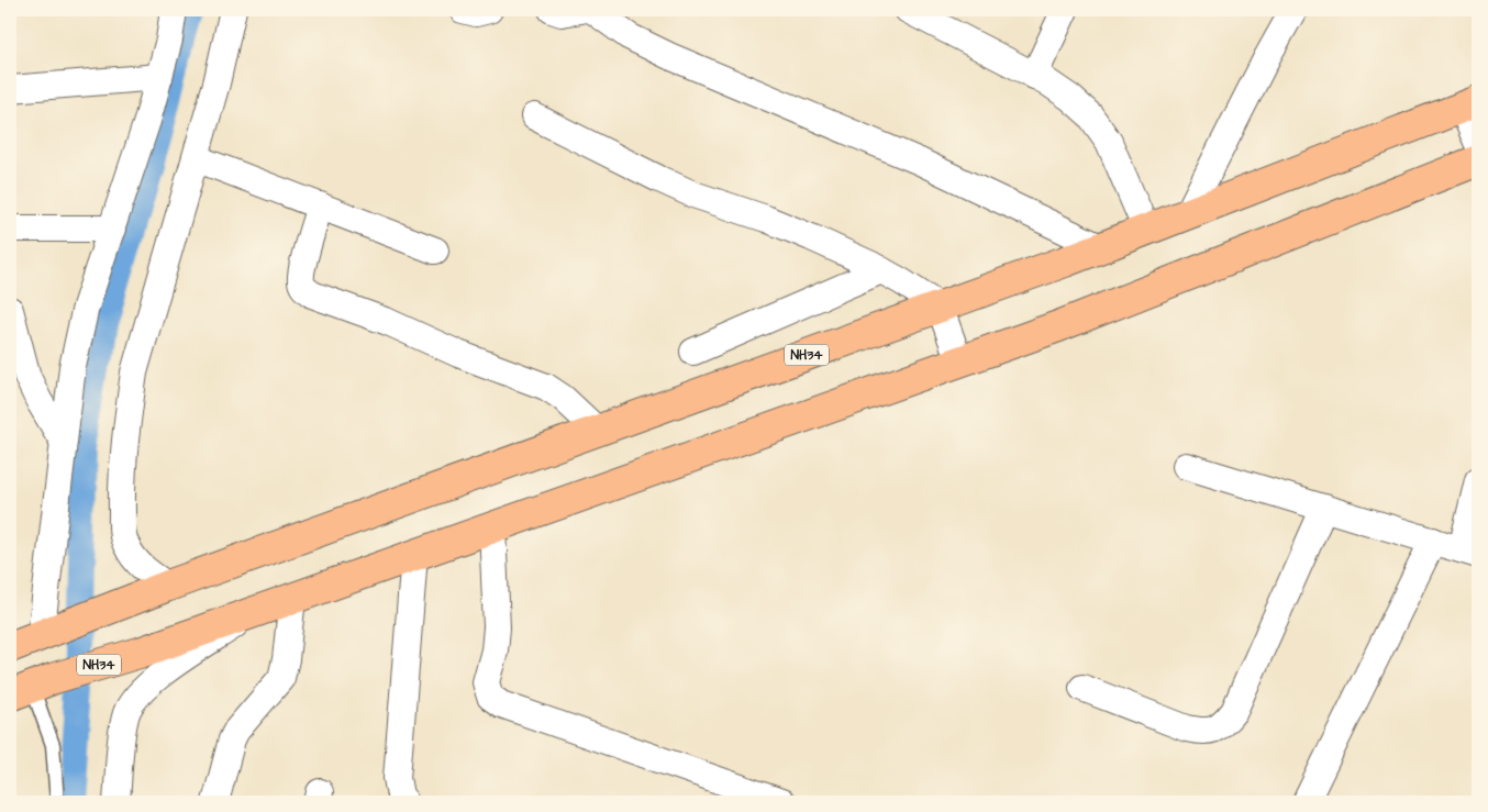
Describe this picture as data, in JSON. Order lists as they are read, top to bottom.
{
  "streets": {
    "highway": ["NH34"]
  }
}
